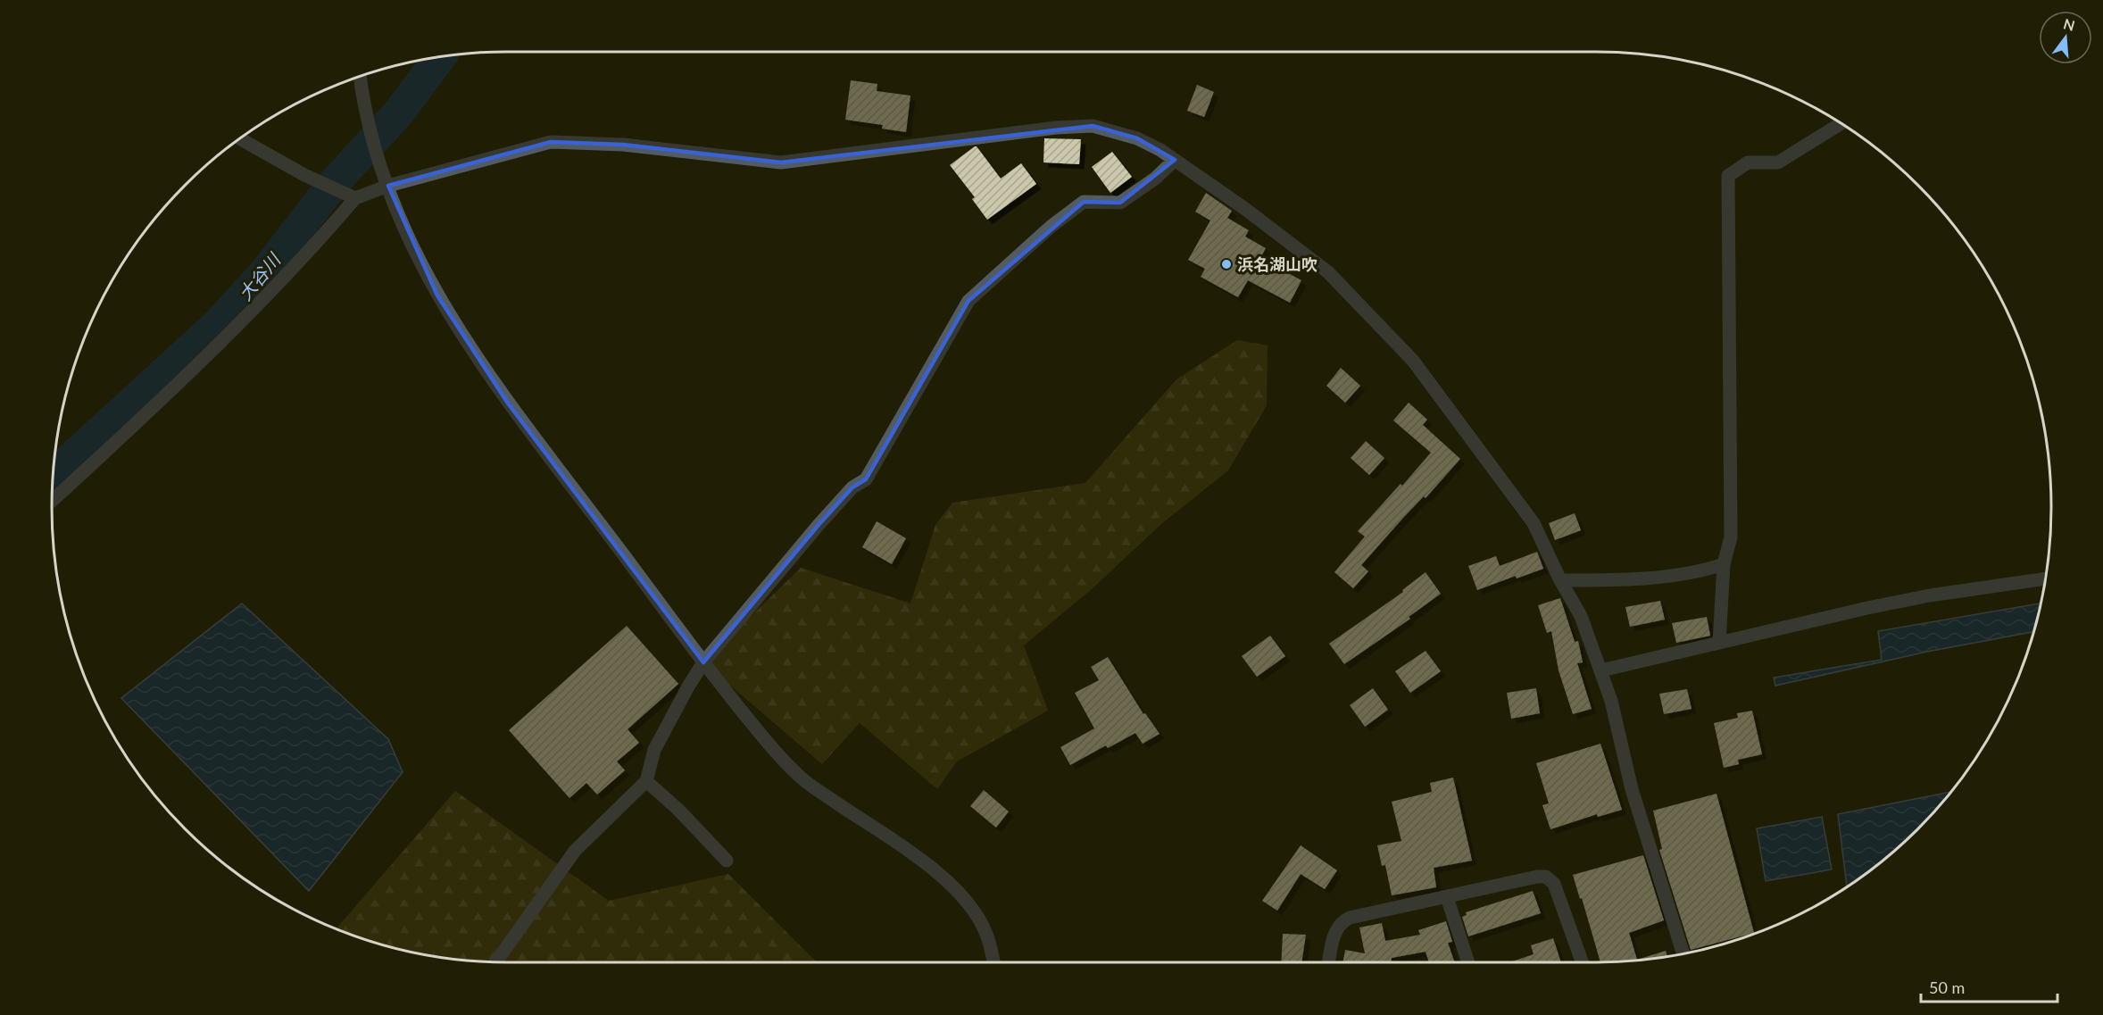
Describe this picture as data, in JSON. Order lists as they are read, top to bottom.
{
  "water": ["大谷川"],
  "places": ["浜名湖山吹"],
  "scale_bar": "50 m",
  "north": "top"
}
